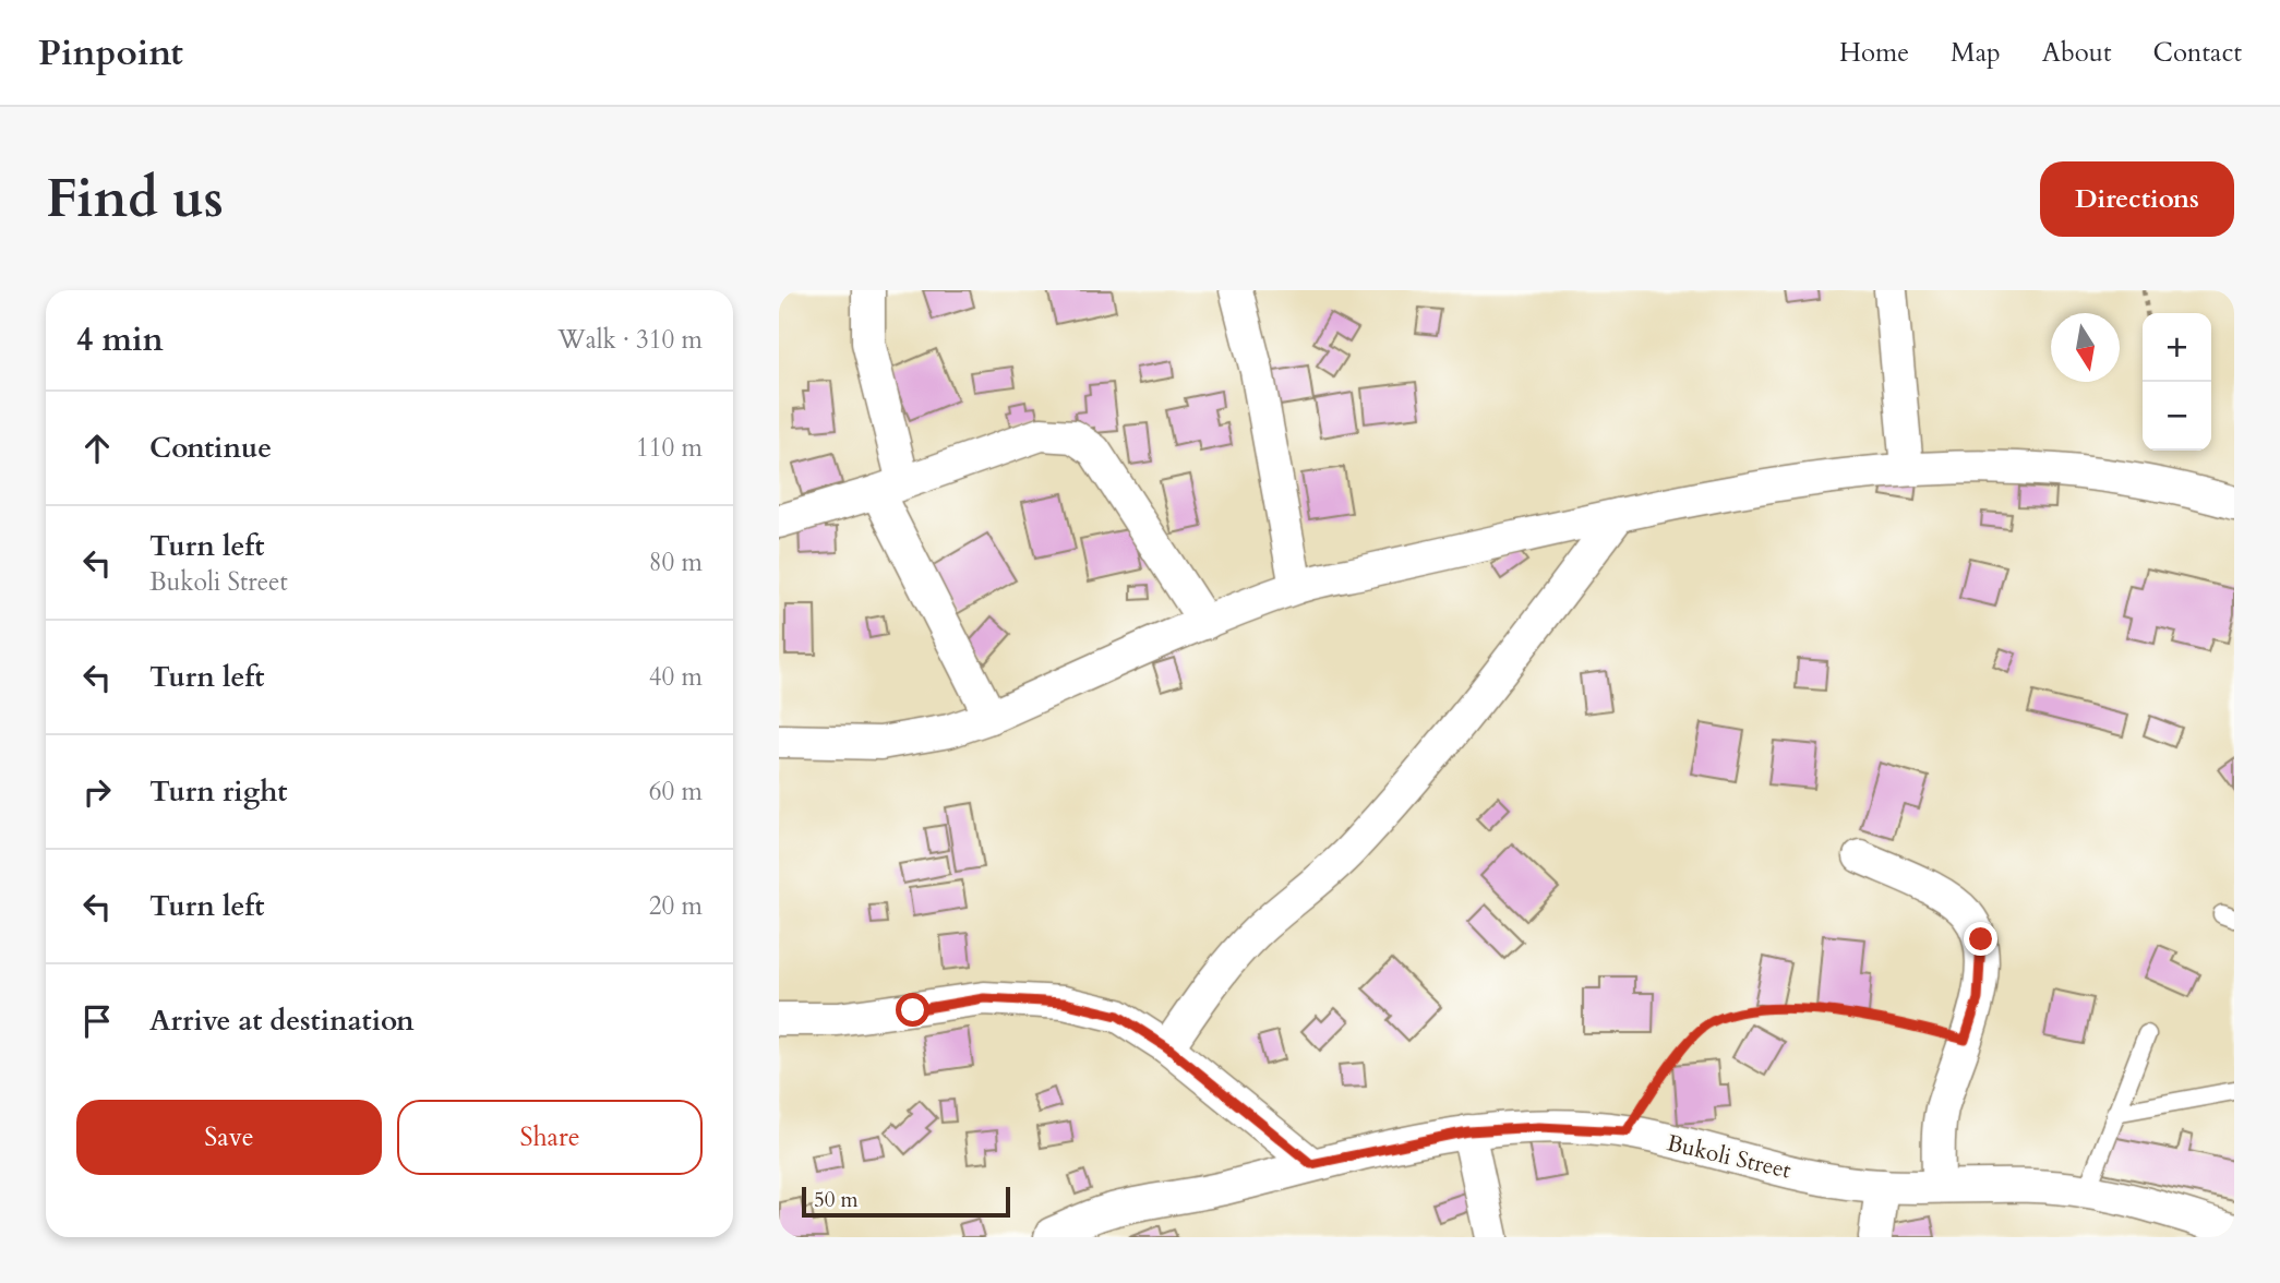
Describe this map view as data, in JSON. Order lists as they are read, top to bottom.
{
  "streets": {
    "street": ["Bukoli Street"]
  },
  "scale_bar": "50 m",
  "north": "bottom",
  "page": {
    "header": "Pinpoint",
    "nav": [
      "Home",
      "Map",
      "About",
      "Contact"
    ],
    "buttons": [
      "Directions",
      ["Save", "Share"]
    ],
    "title": "Find us",
    "heading": ["4 min", "Walk · 310 m"],
    "map_buttons": ["+", "−"],
    "list": [
      ["Continue", "110 m"],
      ["Turn left", "Bukoli Street", "80 m"],
      ["Turn left", "40 m"],
      ["Turn right", "60 m"],
      ["Turn left", "20 m"],
      "Arrive at destination"
    ],
    "scale": "50 m"
  }
}
